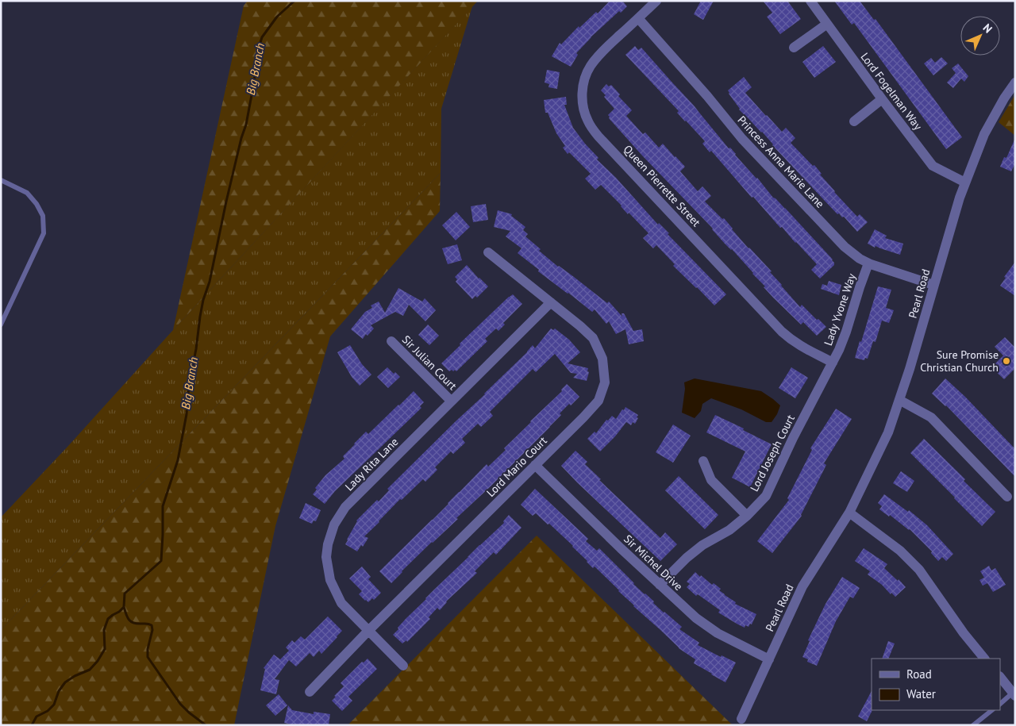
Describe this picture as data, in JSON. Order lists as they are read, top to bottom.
{
  "streets": {
    "street": [
      "Lord Fogelman Way",
      "Princess Anna Marie Lane",
      "Queen Pierrette Street",
      "Pearl Road",
      "Lady Yvone Way",
      "Sir Julian Court",
      "Lord Joseph Court",
      "Lady Rita Lane",
      "Lord Mario Court",
      "Sir Michel Drive"
    ]
  },
  "crossings": [
    ["Lord Fogelman Way", "Pearl Road"],
    ["Princess Anna Marie Lane", "Queen Pierrette Street"],
    ["Princess Anna Marie Lane", "Pearl Road"],
    ["Princess Anna Marie Lane", "Lady Yvone Way"],
    ["Queen Pierrette Street", "Lady Yvone Way"],
    ["Queen Pierrette Street", "Lord Joseph Court"],
    ["Pearl Road", "Sir Michel Drive"],
    ["Lady Yvone Way", "Lord Joseph Court"],
    ["Sir Julian Court", "Lady Rita Lane"],
    ["Lord Joseph Court", "Sir Michel Drive"],
    ["Lady Rita Lane", "Lord Mario Court"],
    ["Lord Mario Court", "Sir Michel Drive"]
  ],
  "water": ["Big Branch"],
  "places": ["Sure Promise Christian Church"],
  "legend": ["Road", "Water"],
  "north": "top right"
}
